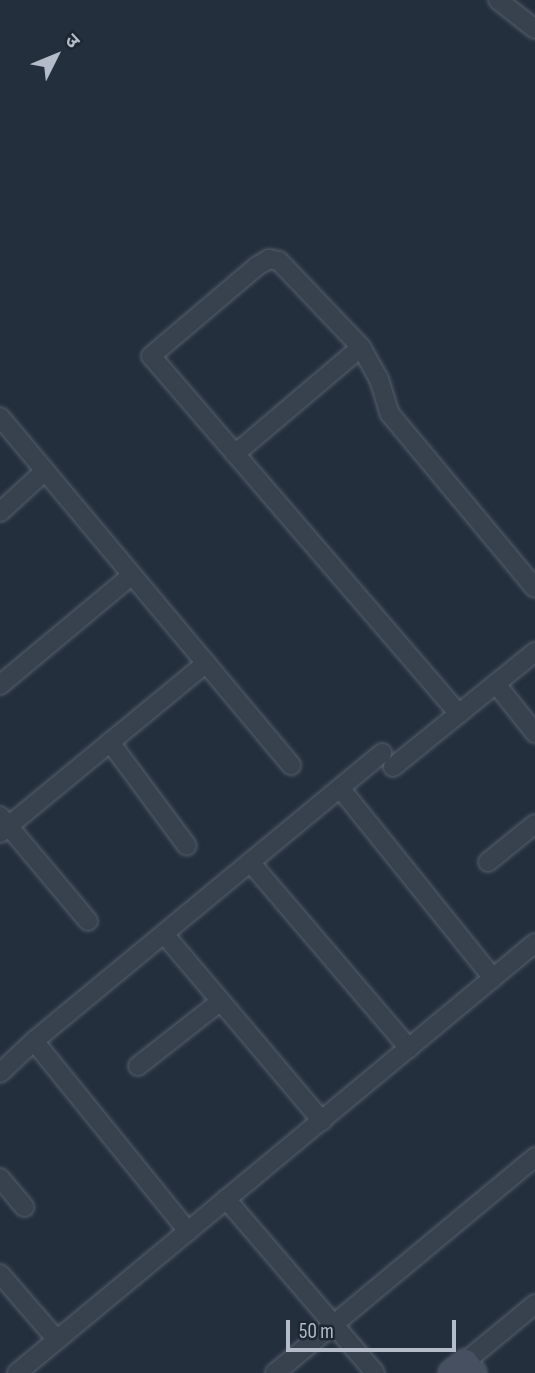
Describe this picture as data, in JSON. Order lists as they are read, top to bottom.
{
  "scale_bar": "50 m",
  "north": "top right"
}
